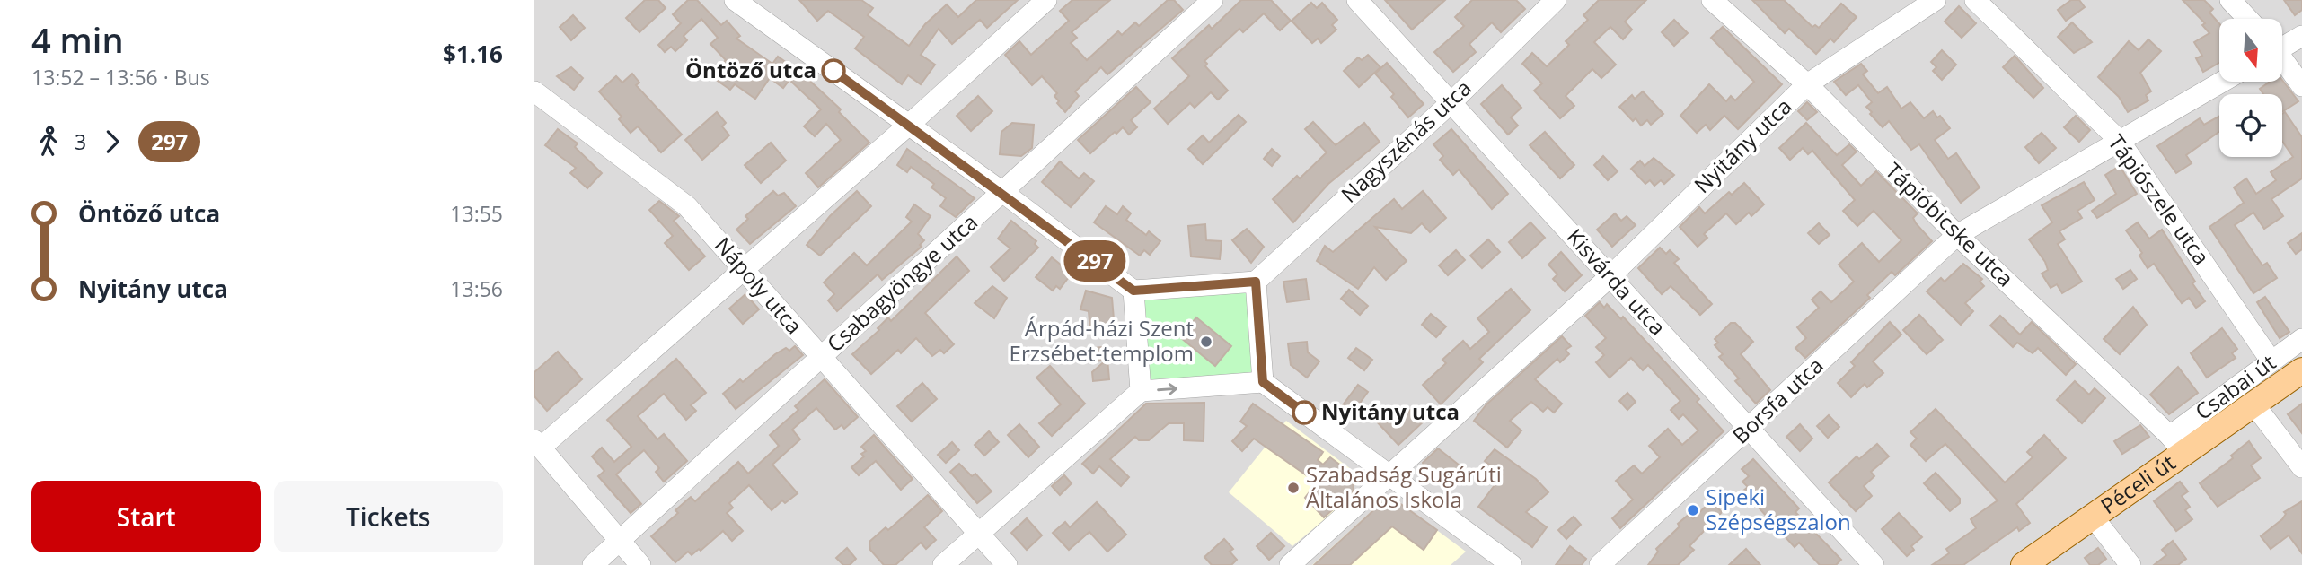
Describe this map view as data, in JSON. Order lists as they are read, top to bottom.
{
  "streets": {
    "main road": ["Csabai út", "Péceli út"],
    "street": [
      "Nagyszénás utca",
      "Nyitány utca",
      "Tápiószele utca",
      "Tápióbicske utca",
      "Kisvárda utca",
      "Csabagyöngye utca",
      "Nápoly utca",
      "Borsfa utca"
    ]
  },
  "crossings": [
    ["Nagyszénás utca", "Kisvárda utca"],
    ["Nyitány utca", "Tápióbicske utca"],
    ["Nyitány utca", "Kisvárda utca"],
    ["Tápiószele utca", "Csabai út"],
    ["Tápiószele utca", "Borsfa utca"],
    ["Tápióbicske utca", "Csabai út"],
    ["Tápióbicske utca", "Borsfa utca"],
    ["Tápióbicske utca", "Péceli út"],
    ["Kisvárda utca", "Borsfa utca"],
    ["Csabagyöngye utca", "Nápoly utca"],
    ["Csabai út", "Péceli út"]
  ],
  "places": [
    "Öntöző utca",
    "Árpád-házi Szent Erzsébet-templom",
    "Nyitány utca",
    "Szabadság Sugárúti Általános Iskola",
    "Sipeki Szépségszalon"
  ],
  "lines": ["bus line 297"],
  "north": "bottom",
  "page": {
    "heading": ["4 min", "13:52 – 13:56 · Bus", "$1.16"],
    "on_map": "297",
    "legs": ["3", "297"],
    "list": [
      {
        "name": "Öntöző utca",
        "value": "13:55"
      },
      {
        "name": "Nyitány utca",
        "value": "13:56"
      }
    ],
    "buttons": ["Start", "Tickets"]
  }
}
